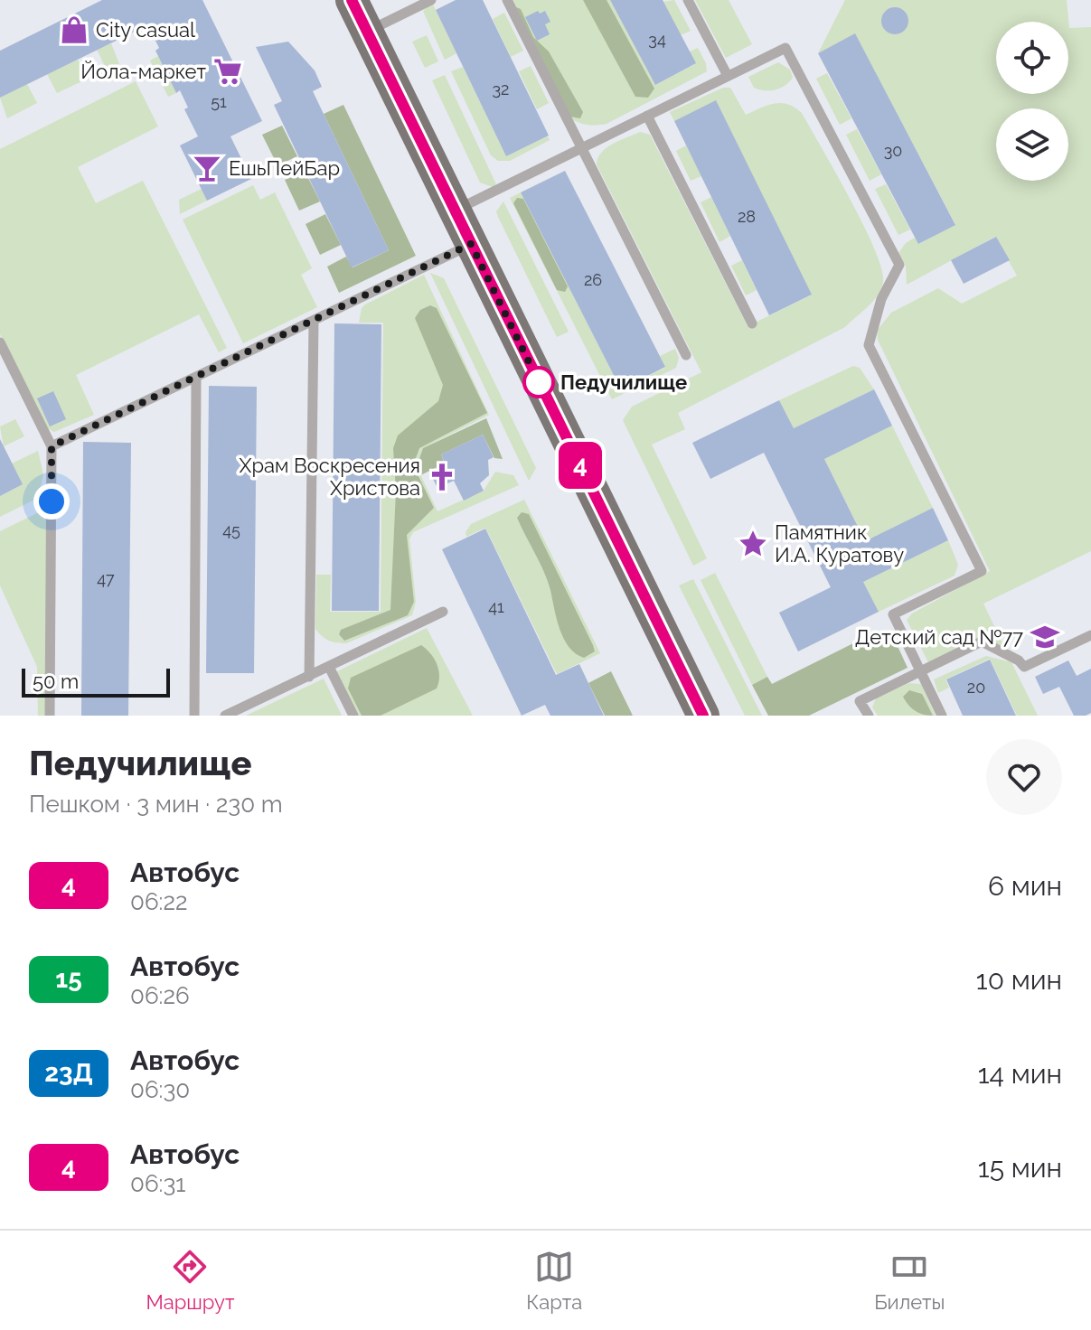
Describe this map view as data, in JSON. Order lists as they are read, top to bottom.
{
  "places": {
    "shop": ["City сasual"],
    "supermarket": ["Йола-маркет"],
    "bar": ["ЕшьПейБар"],
    "other": ["Педучилище"],
    "church": ["Храм Воскресения Христова"],
    "place": ["Памятник И.А. Куратову"],
    "school or university": ["Детский сад №77"]
  },
  "lines": ["bus line 4"],
  "house_numbers": [
    "34",
    "32",
    "51",
    "30",
    "28",
    "26",
    "45",
    "47",
    "41",
    "20"
  ],
  "scale_bar": "50 m",
  "page": {
    "on_map": "4",
    "scale": "50 m",
    "heading": ["Педучилище", "Пешком · 3 мин · 230 m"],
    "list": [
      {
        "mark": "4",
        "name": "Автобус",
        "note": "06:22",
        "value": "6 мин"
      },
      {
        "mark": "15",
        "name": "Автобус",
        "note": "06:26",
        "value": "10 мин"
      },
      {
        "mark": "23Д",
        "name": "Автобус",
        "note": "06:30",
        "value": "14 мин"
      },
      {
        "mark": "4",
        "name": "Автобус",
        "note": "06:31",
        "value": "15 мин"
      }
    ],
    "tabs": ["Маршрут", "Карта", "Билеты"]
  }
}
